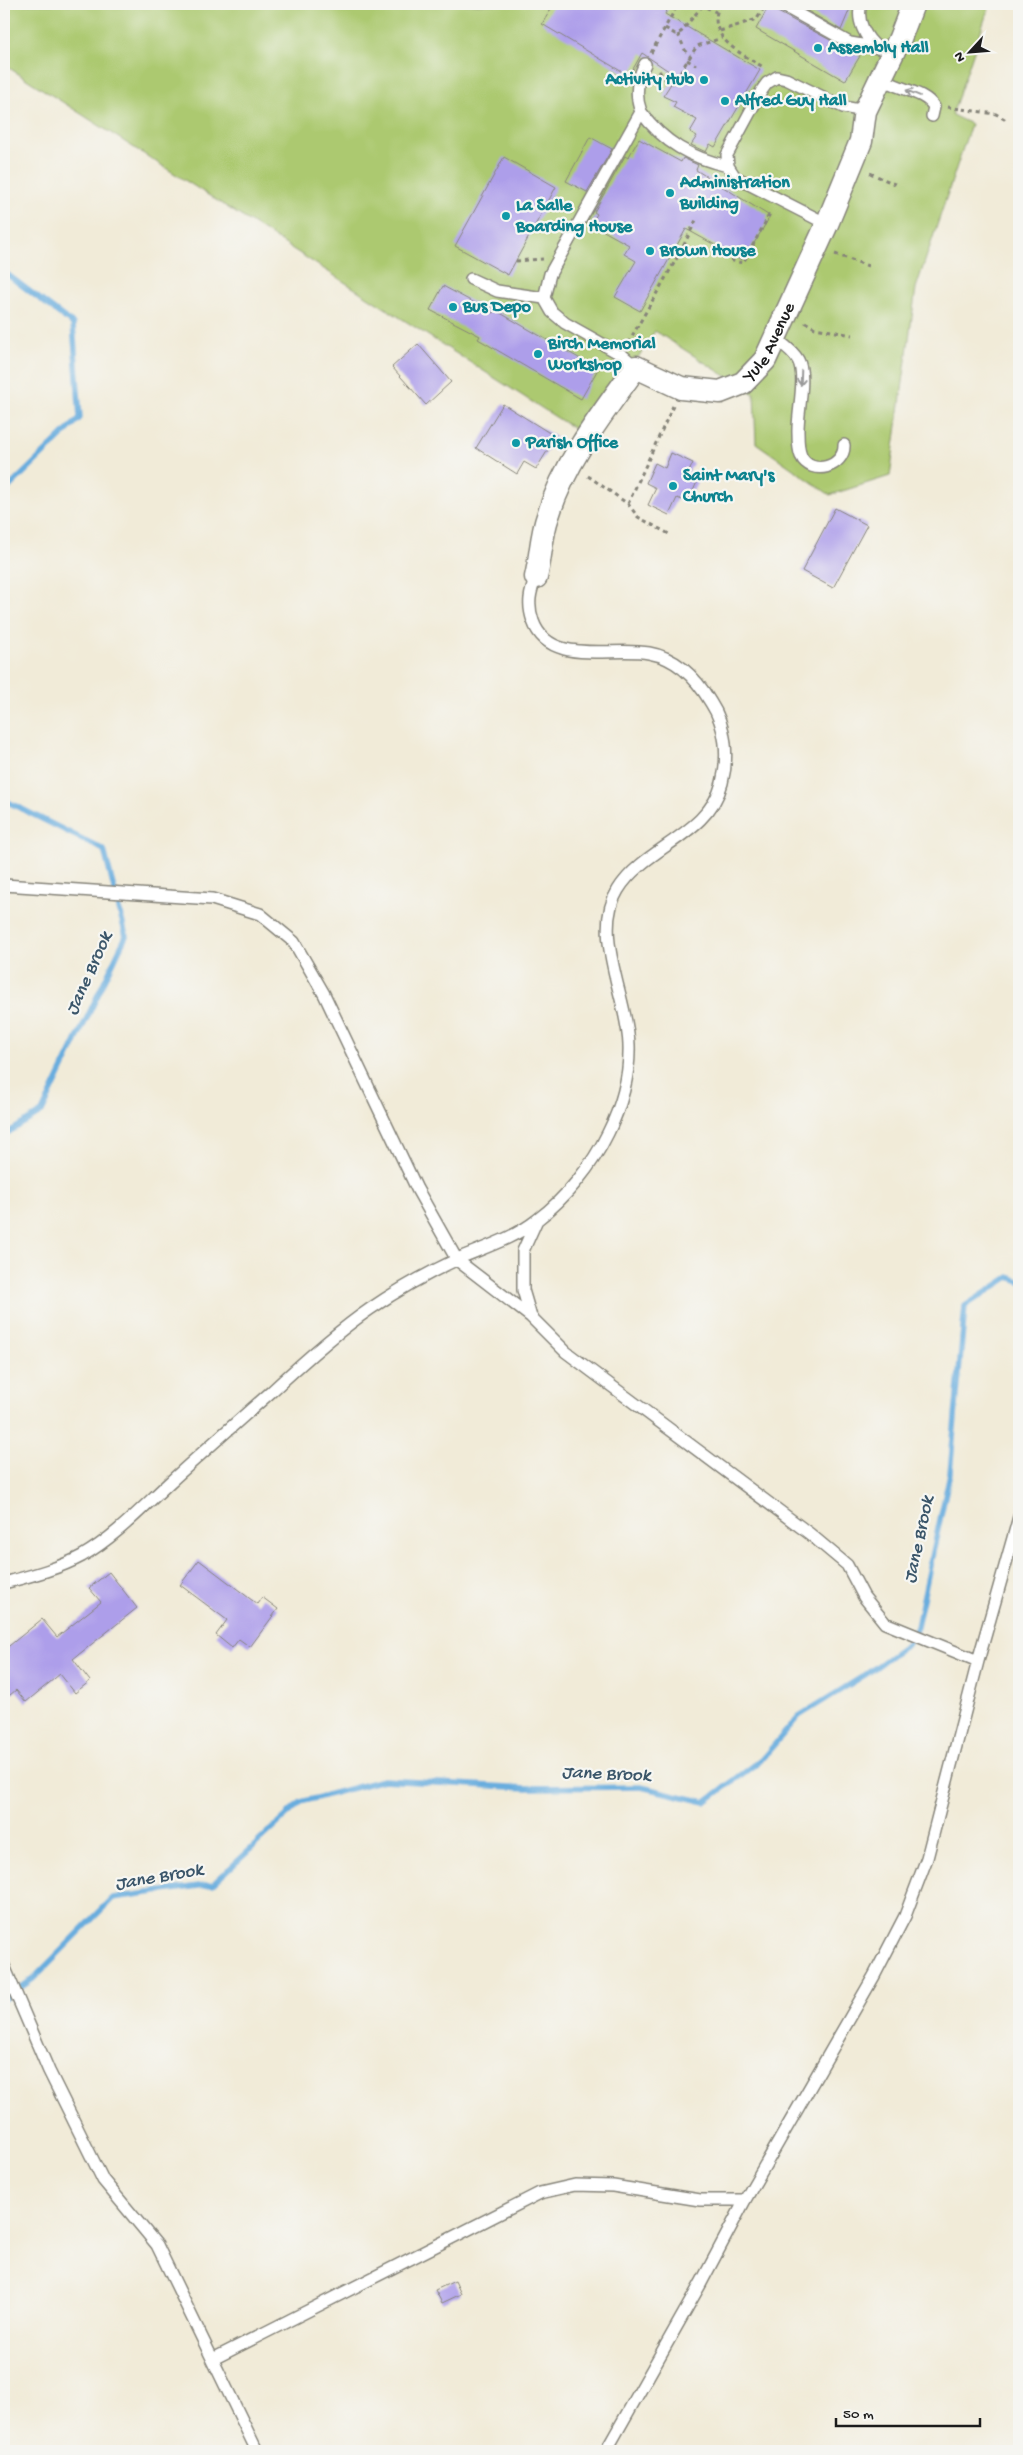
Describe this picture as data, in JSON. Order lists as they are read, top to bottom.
{
  "streets": {
    "street": ["Yule Avenue"]
  },
  "water": ["Jane Brook"],
  "places": [
    "Assembly Hall",
    "Activity Hub",
    "Alfred Guy Hall",
    "Administration Building",
    "La Salle Boarding House",
    "Brown House",
    "Bus Depo",
    "Birch Memorial Workshop",
    "Parish Office",
    "Saint Mary's Church"
  ],
  "scale_bar": "50 m",
  "north": "bottom left"
}
